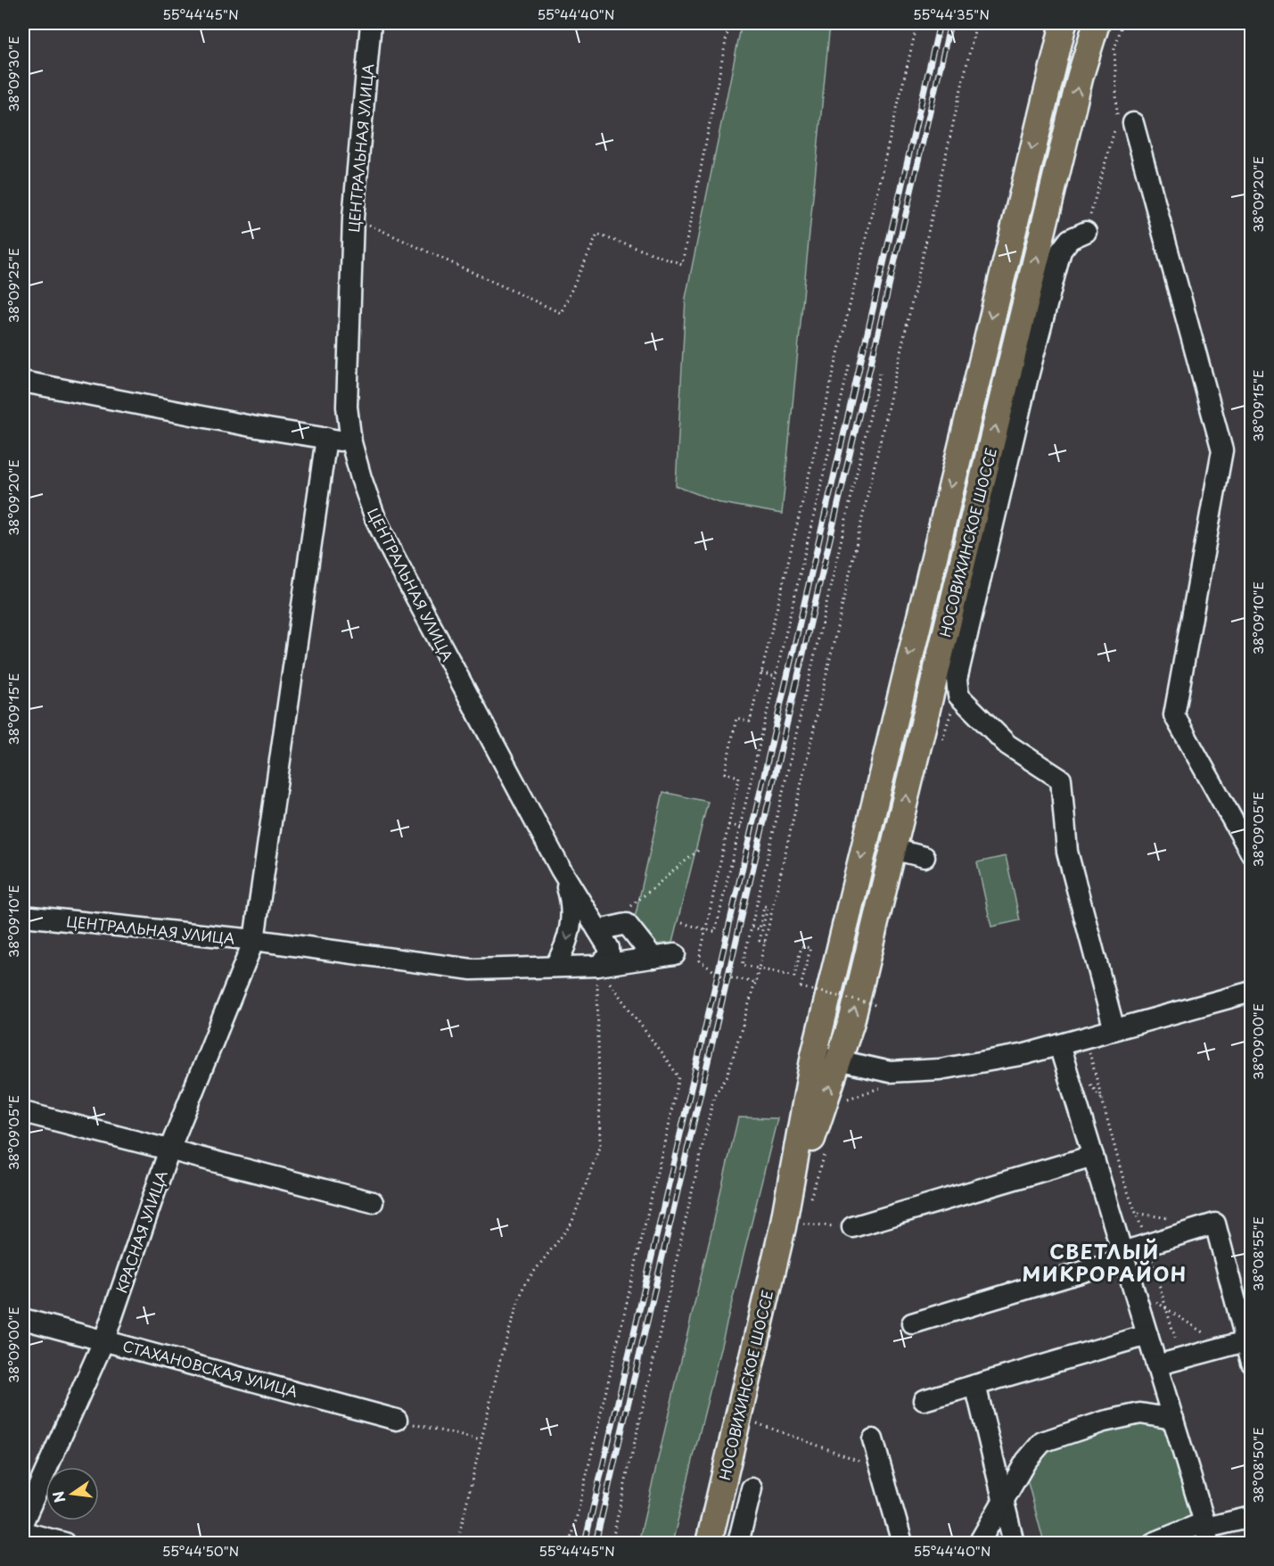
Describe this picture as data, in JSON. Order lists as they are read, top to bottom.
{
  "streets": {
    "main road": ["НОСОВИХИНСКОЕ ШОССЕ"],
    "street": ["ЦЕНТРАЛЬНАЯ УЛИЦА", "КРАСНАЯ УЛИЦА", "СТАХАНОВСКАЯ УЛИЦА"]
  },
  "crossings": [
    ["ЦЕНТРАЛЬНАЯ УЛИЦА", "КРАСНАЯ УЛИЦА"],
    ["КРАСНАЯ УЛИЦА", "СТАХАНОВСКАЯ УЛИЦА"]
  ],
  "districts": ["СВЕТЛЫЙ МИКРОРАЙОН"],
  "north": "left",
  "coordinates": [
    "55°44'45\"N",
    "55°44'40\"N",
    "55°44'35\"N",
    "38°09'30\"E",
    "38°09'20\"E",
    "38°09'25\"E",
    "38°09'15\"E",
    "38°09'10\"E",
    "38°09'05\"E",
    "38°09'00\"E",
    "38°08'55\"E",
    "38°08'50\"E",
    "55°44'50\"N"
  ]
}
